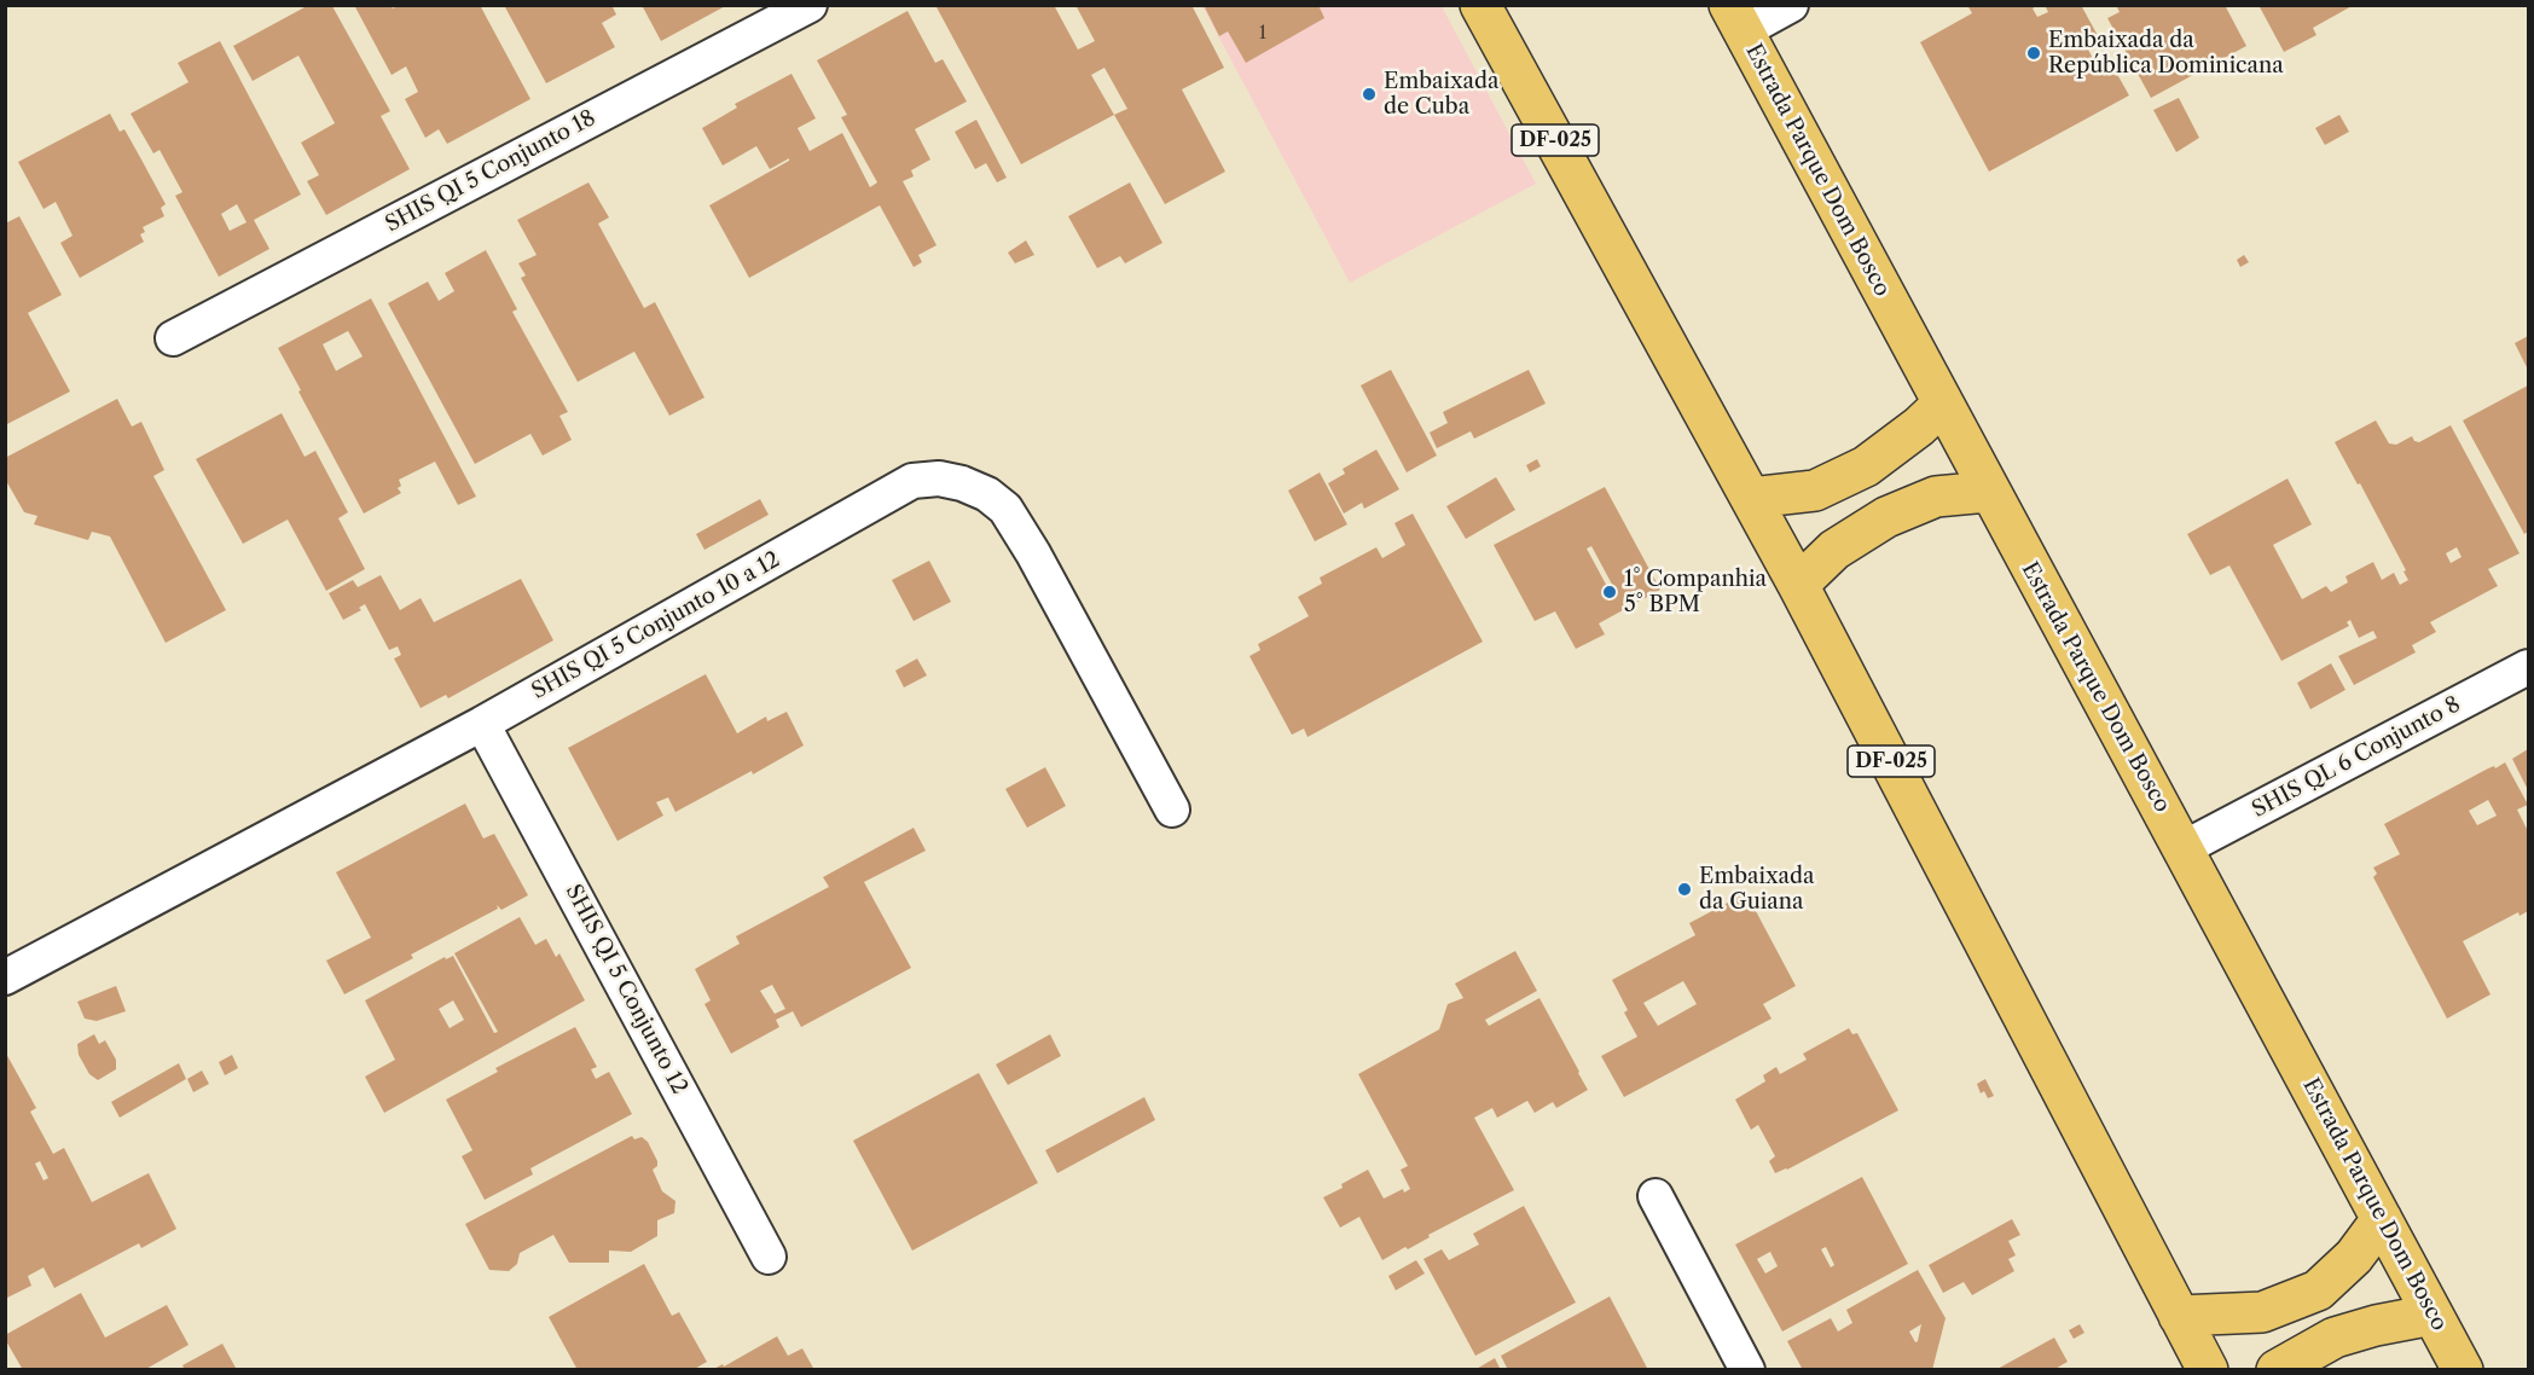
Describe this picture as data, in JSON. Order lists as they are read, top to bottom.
{
  "streets": {
    "main road": ["DF-025", "Estrada Parque Dom Bosco"],
    "street": [
      "SHIS QI 5 Conjunto 18",
      "SHIS QI 5 Conjunto 10 a 12",
      "SHIS QL 6 Conjunto 8",
      "SHIS QI 5 Conjunto 12"
    ]
  },
  "crossings": [
    ["Estrada Parque Dom Bosco", "SHIS QL 6 Conjunto 8"],
    ["SHIS QI 5 Conjunto 10 a 12", "SHIS QI 5 Conjunto 12"]
  ],
  "places": [
    "Embaixada da República Dominicana",
    "Embaixada de Cuba",
    "1° Companhia 5° BPM",
    "Embaixada da Guiana"
  ],
  "house_numbers": ["1"]
}
